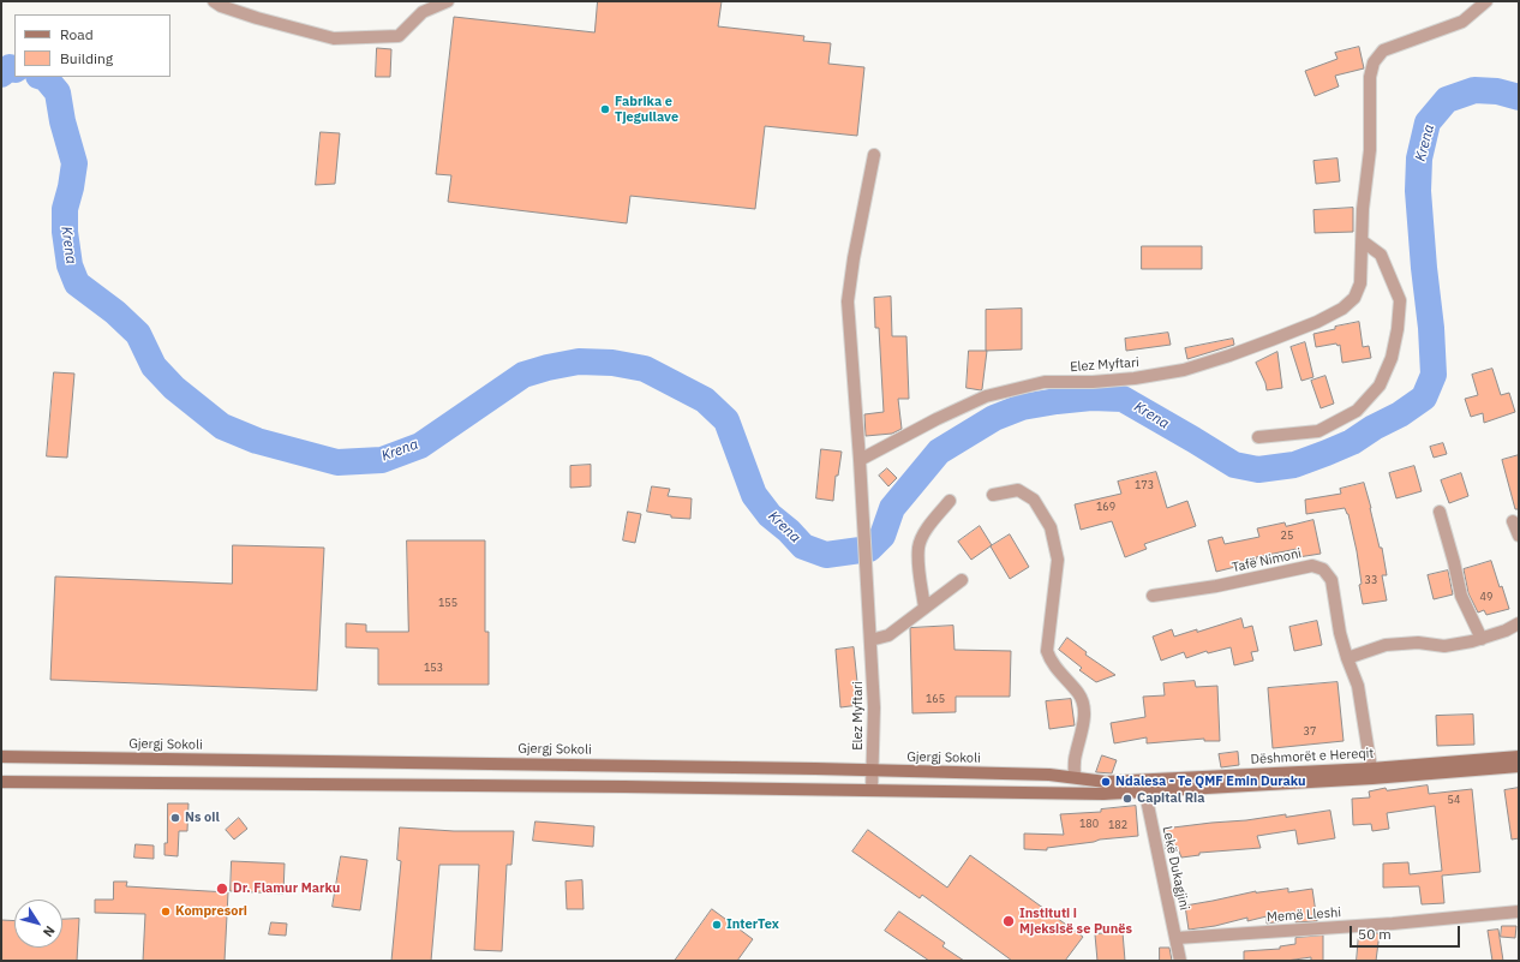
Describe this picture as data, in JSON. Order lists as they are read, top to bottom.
{
  "streets": {
    "main road": ["Gjergj Sokoli", "Dëshmorët e Hereqit"],
    "street": [
      "Elez Myftari",
      "Tafë Nimoni",
      "Lekë Dukagjini",
      "Memë Lleshi"
    ]
  },
  "crossings": [
    ["Elez Myftari", "Gjergj Sokoli"],
    ["Tafë Nimoni", "Dëshmorët e Hereqit"],
    ["Gjergj Sokoli", "Dëshmorët e Hereqit"],
    ["Dëshmorët e Hereqit", "Lekë Dukagjini"],
    ["Lekë Dukagjini", "Memë Lleshi"]
  ],
  "water": ["Krena"],
  "places": [
    "Fabrika e Tjegullave",
    "Ndalesa - Te QMF Emin Duraku",
    "Capital Ria",
    "Ns oil",
    "Dr. Flamur Marku",
    "Kompresori",
    "Instituti i Mjeksisë se Punës",
    "InterTex"
  ],
  "house_numbers": [
    "173",
    "169",
    "25",
    "33",
    "49",
    "155",
    "153",
    "165",
    "37",
    "54",
    "180",
    "182"
  ],
  "legend": ["Road", "Building"],
  "scale_bar": "50 m",
  "north": "bottom right"
}
